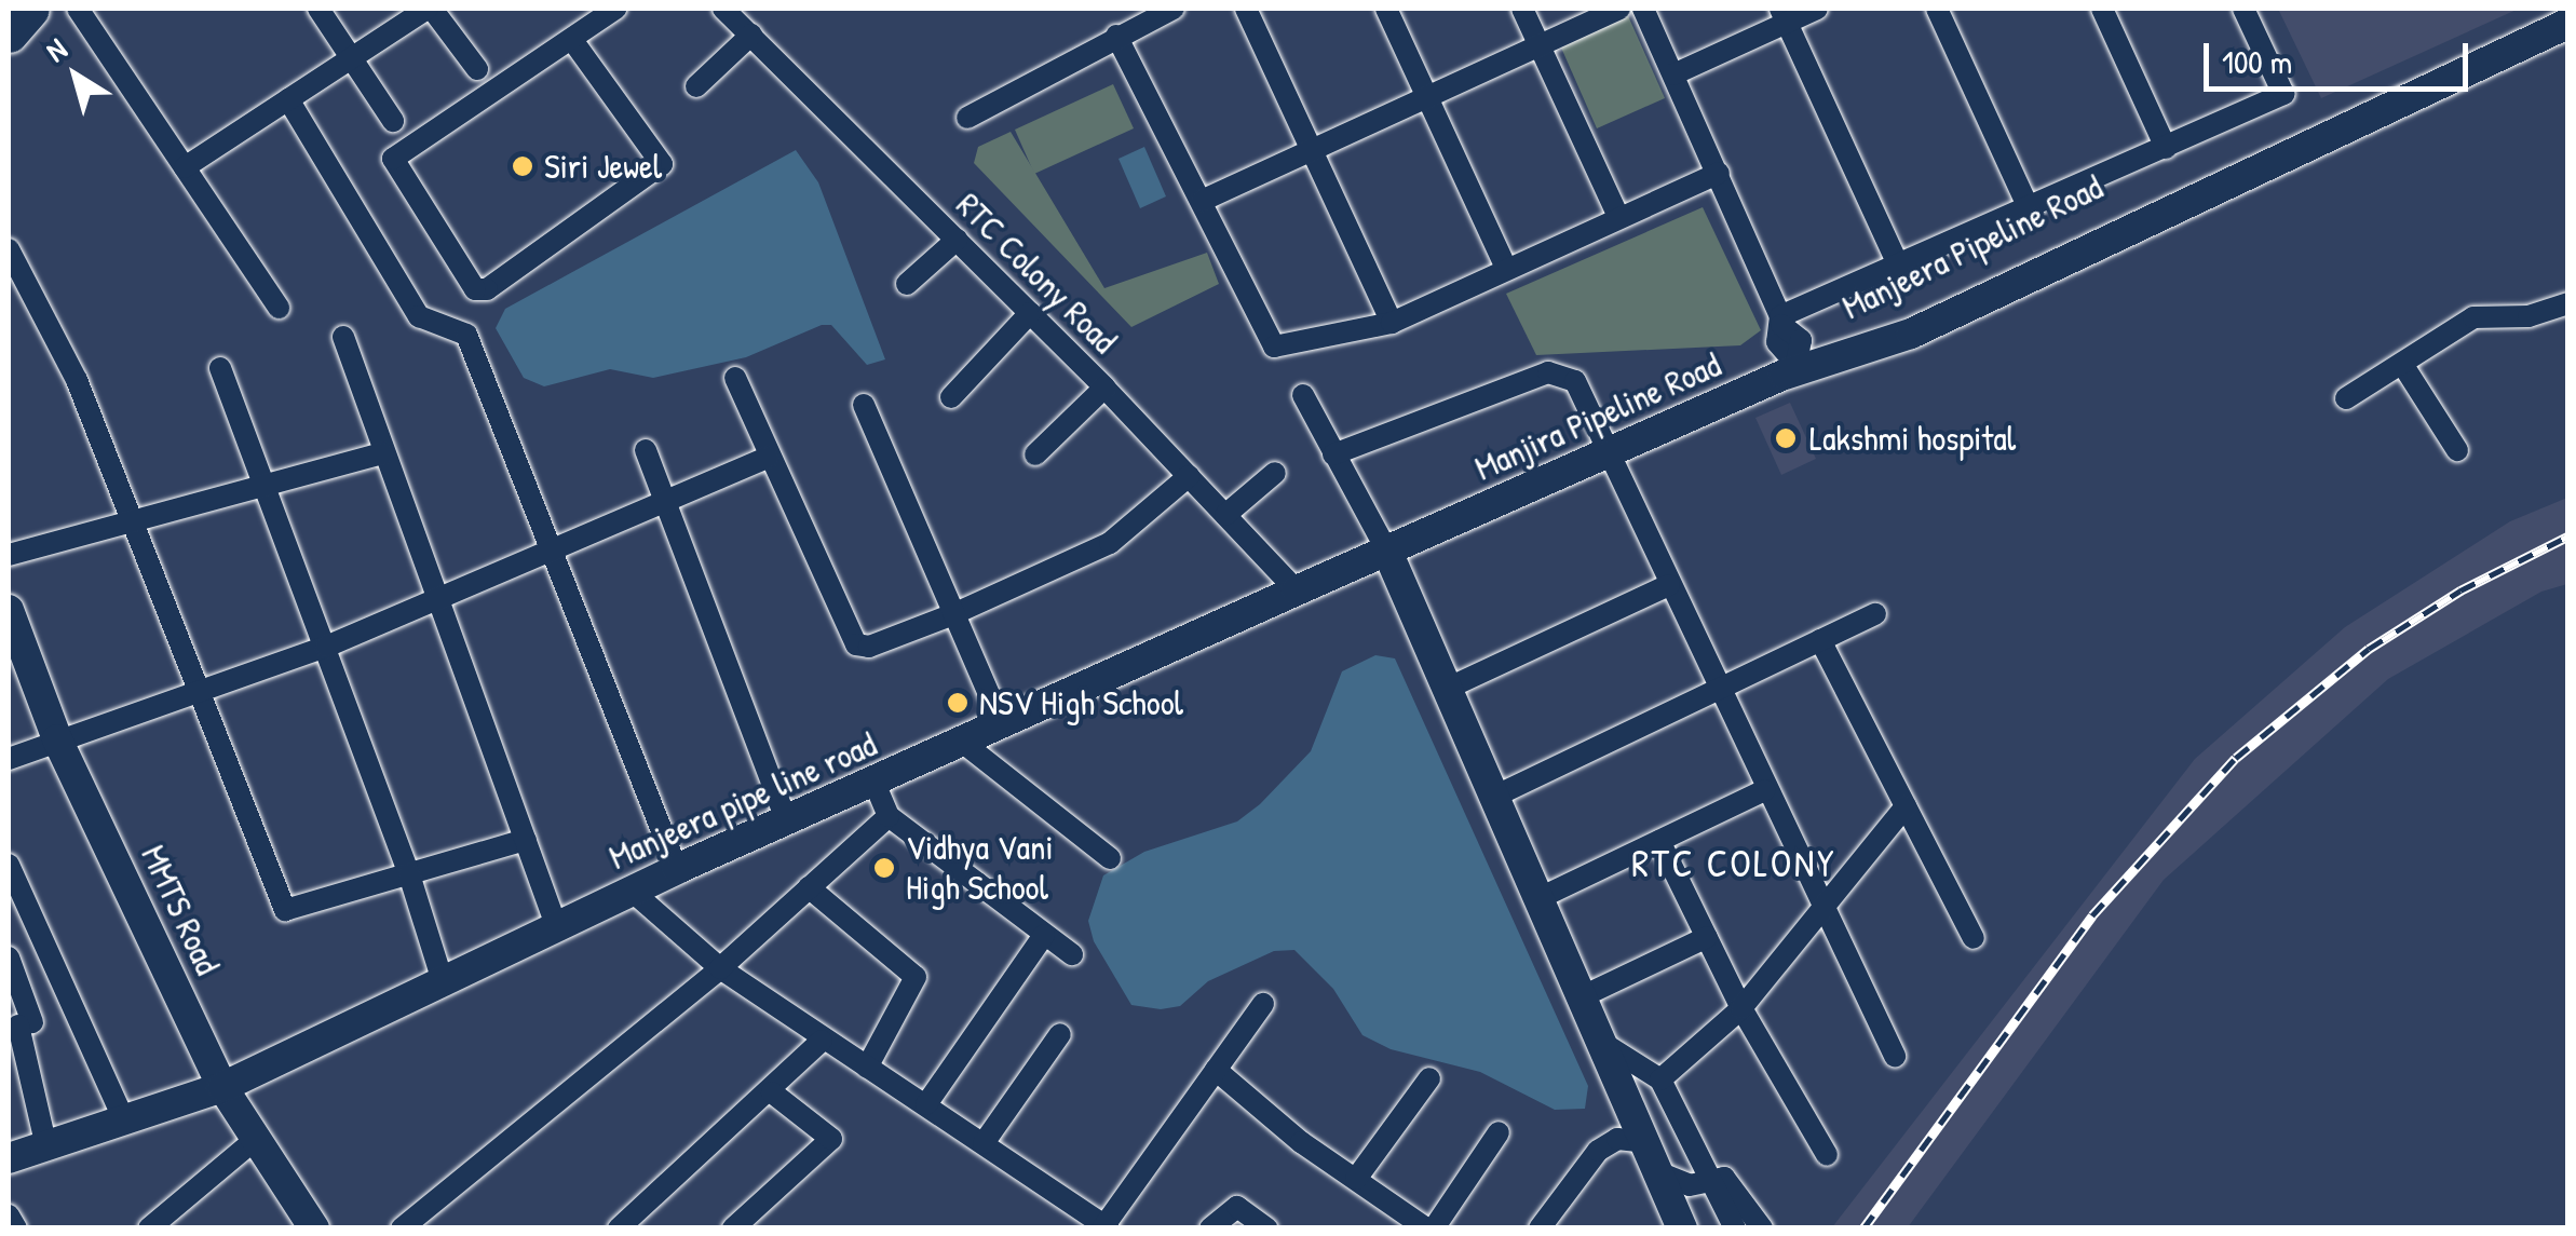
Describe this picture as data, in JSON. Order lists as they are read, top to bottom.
{
  "streets": {
    "main road": [
      "Manjeera Pipeline Road",
      "Manjira Pipeline Road",
      "Manjeera pipe line road",
      "MMTS Road"
    ],
    "street": ["RTC Colony Road"]
  },
  "crossings": [
    ["Manjeera Pipeline Road", "Manjira Pipeline Road"],
    ["RTC Colony Road", "Manjira Pipeline Road"],
    ["RTC Colony Road", "Manjeera pipe line road"],
    ["Manjira Pipeline Road", "Manjeera pipe line road"],
    ["Manjeera pipe line road", "MMTS Road"]
  ],
  "districts": ["RTC COLONY"],
  "places": [
    "Siri Jewel",
    "Lakshmi hospital",
    "NSV High School",
    "Vidhya Vani High School"
  ],
  "scale_bar": "100 m",
  "north": "top left"
}
